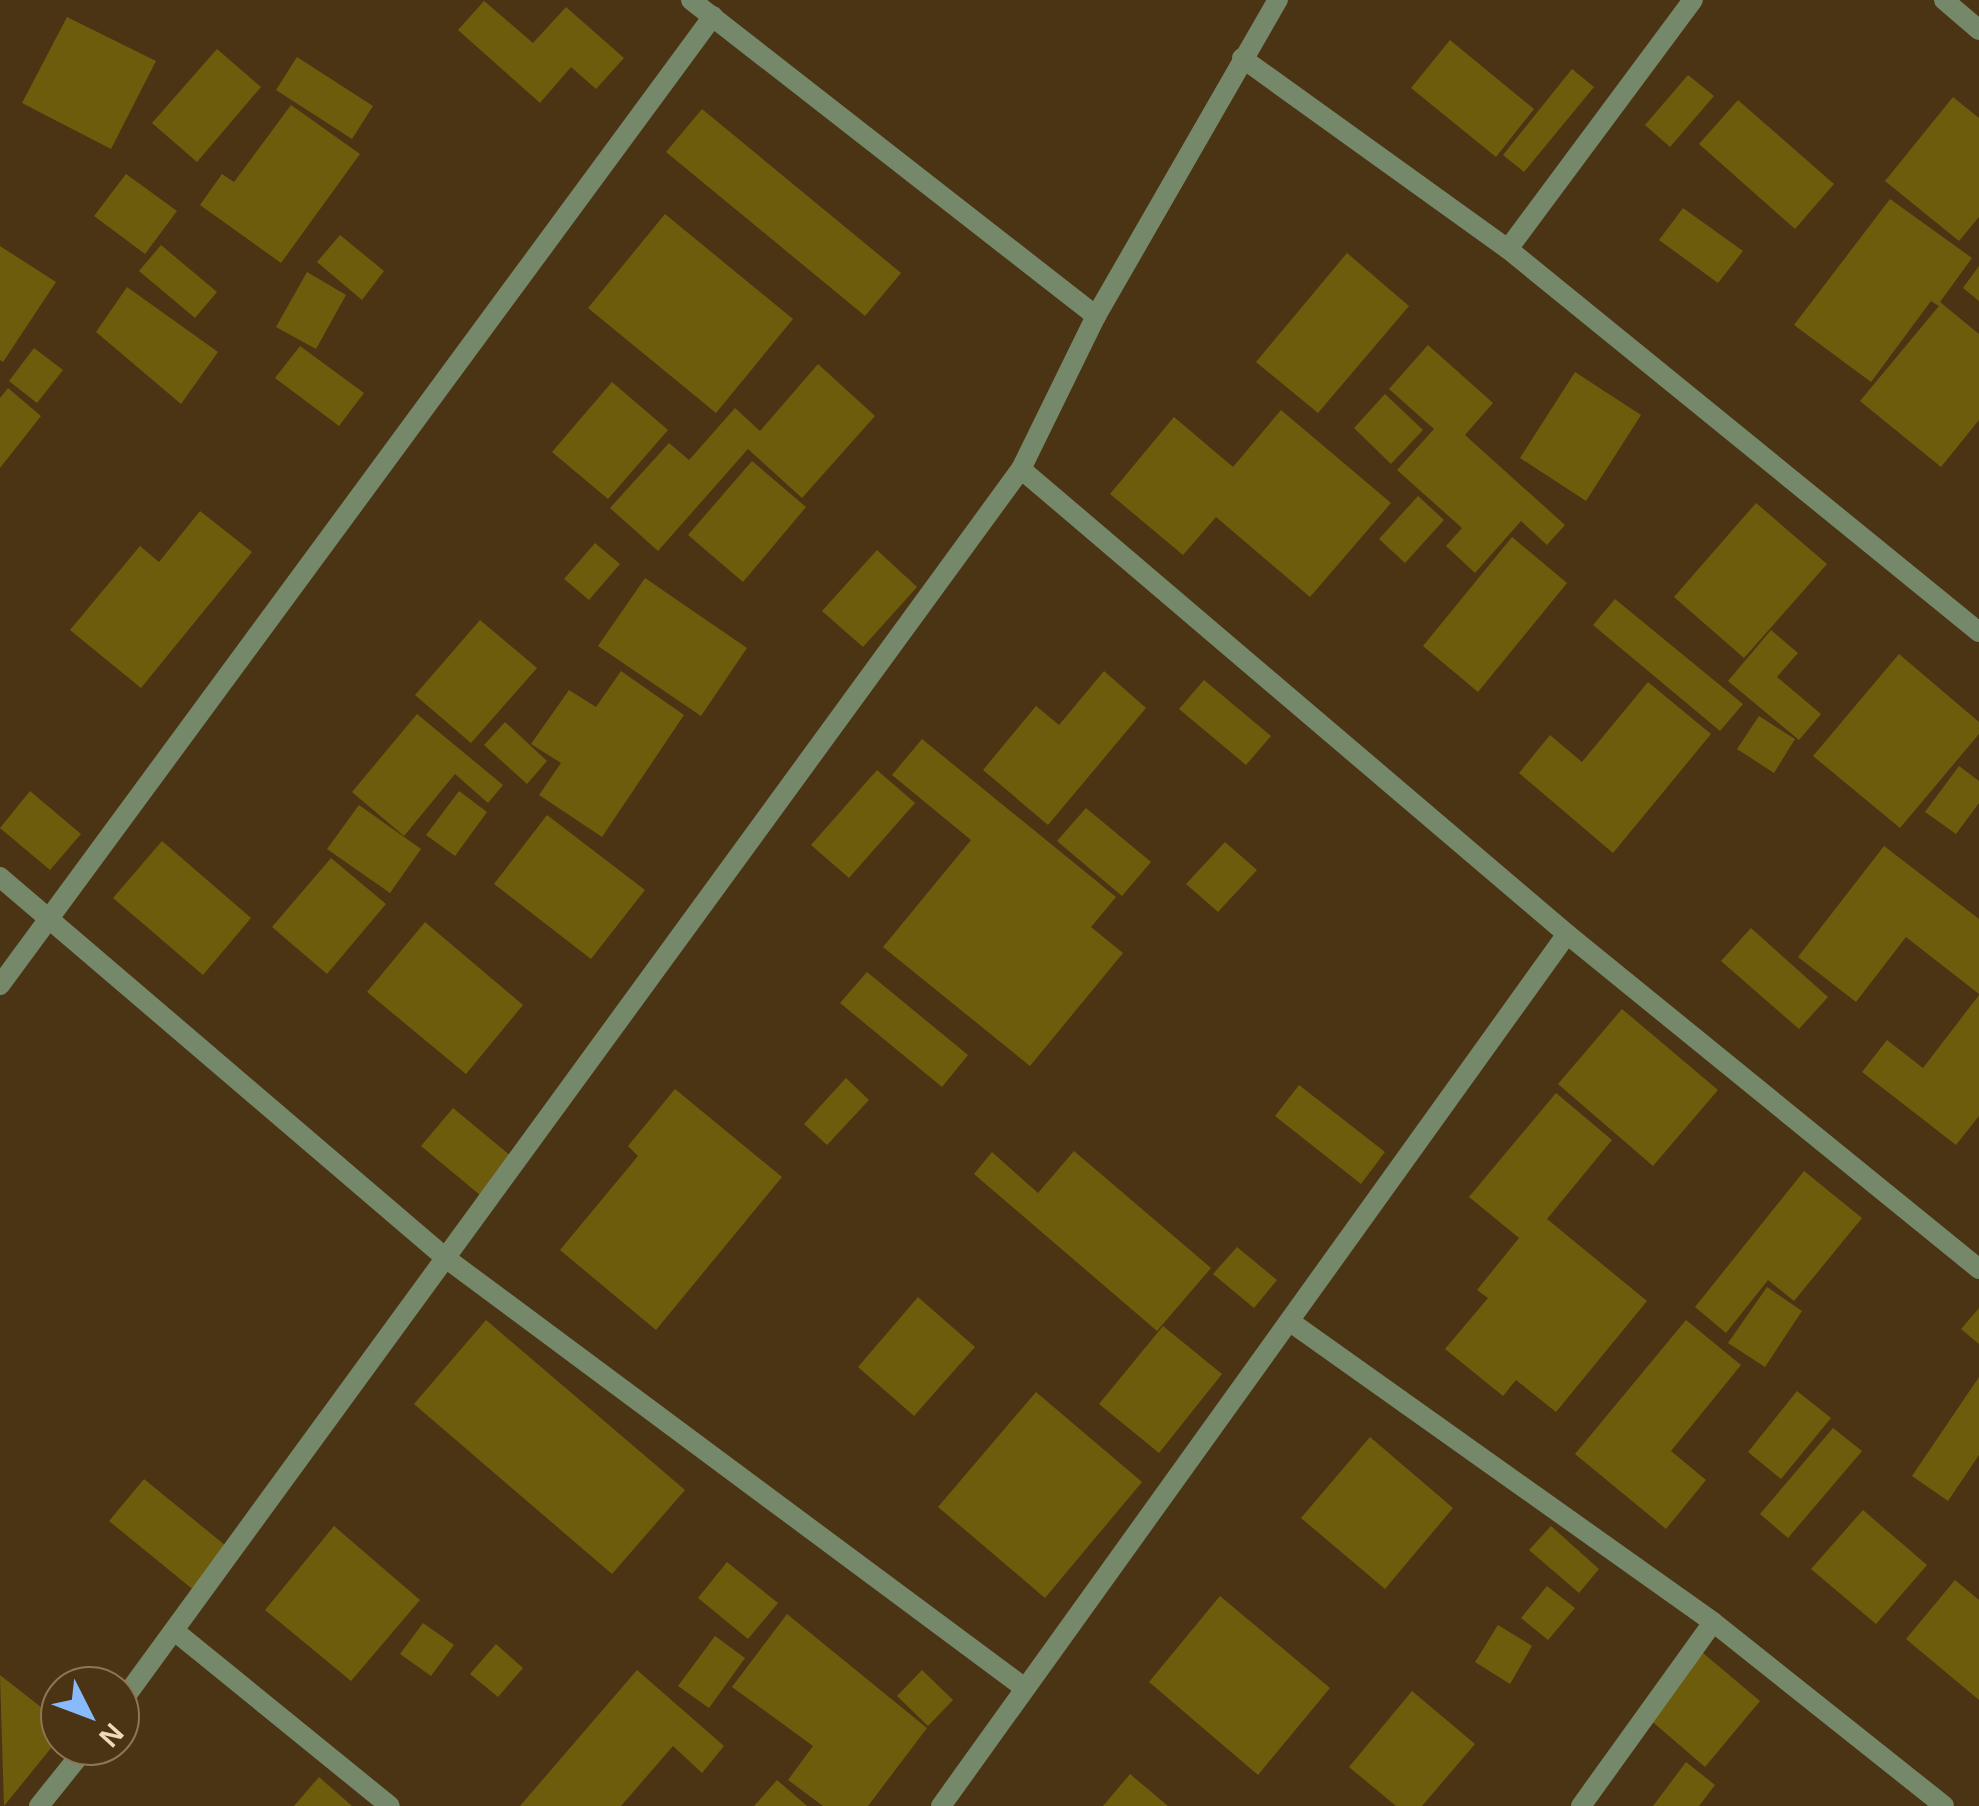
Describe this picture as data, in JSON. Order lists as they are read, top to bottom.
{
  "north": "bottom right"
}
